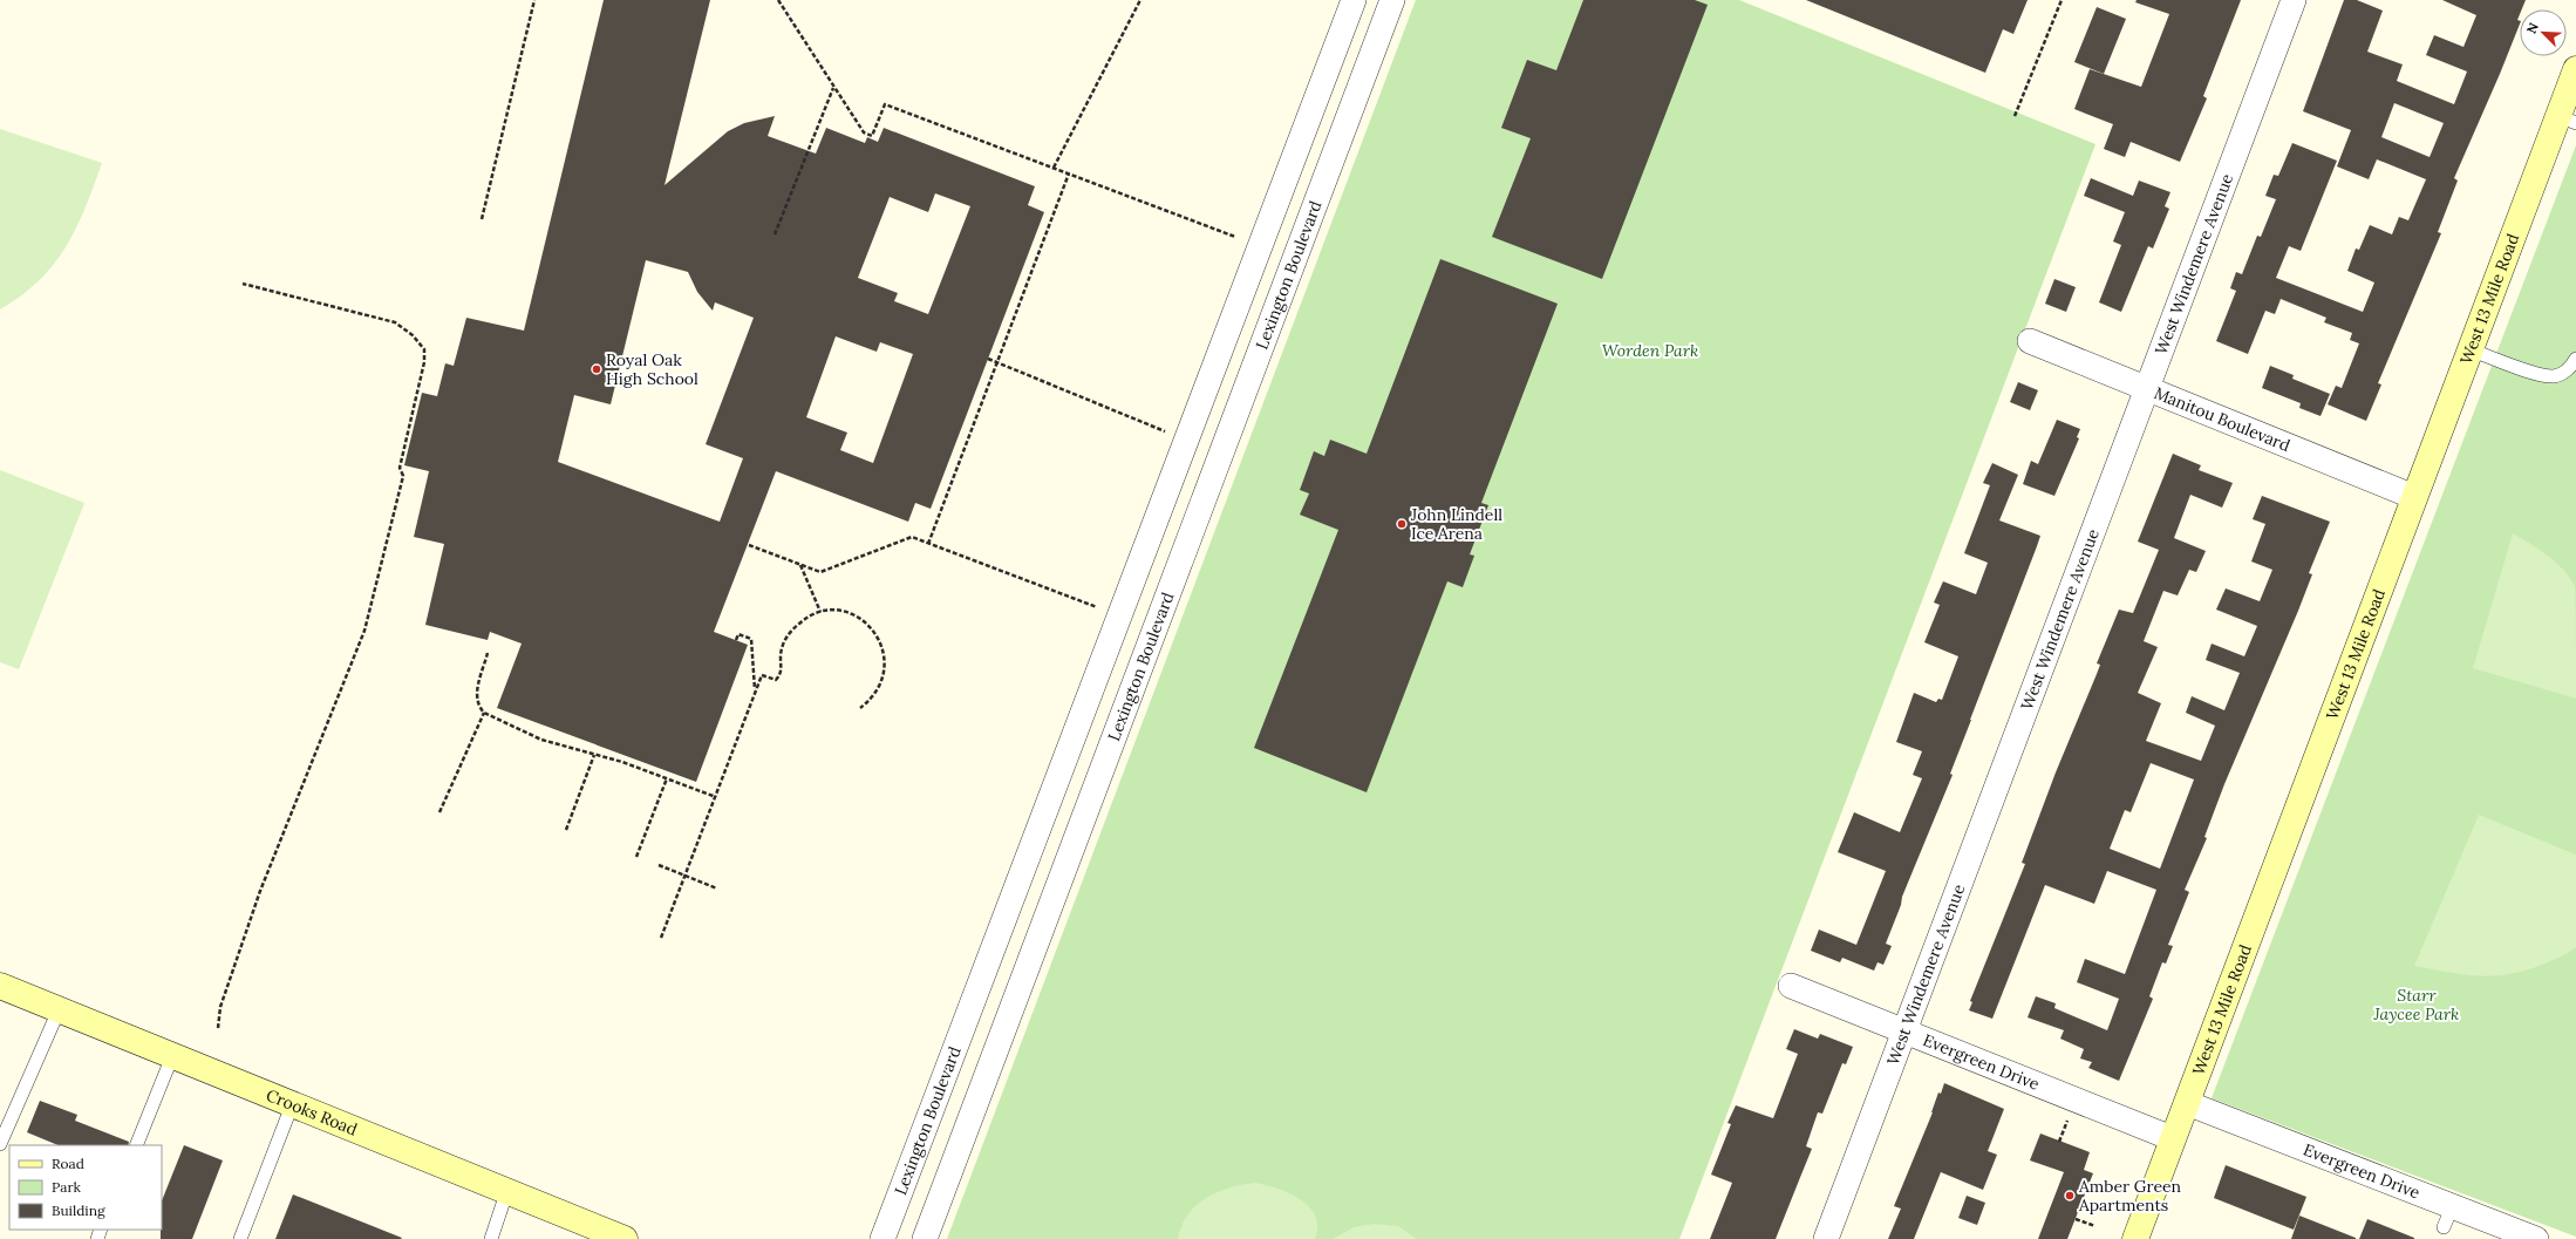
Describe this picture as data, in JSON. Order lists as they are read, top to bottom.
{
  "streets": {
    "main road": ["West 13 Mile Road", "Crooks Road"],
    "street": [
      "West Windemere Avenue",
      "Lexington Boulevard",
      "Manitou Boulevard",
      "Evergreen Drive"
    ]
  },
  "crossings": [
    ["West Windemere Avenue", "Manitou Boulevard"],
    ["West Windemere Avenue", "Evergreen Drive"],
    ["West 13 Mile Road", "Manitou Boulevard"],
    ["West 13 Mile Road", "Evergreen Drive"]
  ],
  "parks": ["Worden Park", "Starr Jaycee Park"],
  "places": ["Royal Oak High School", "John Lindell Ice Arena", "Amber Green Apartments"],
  "legend": ["Road", "Park", "Building"],
  "north": "top left"
}
